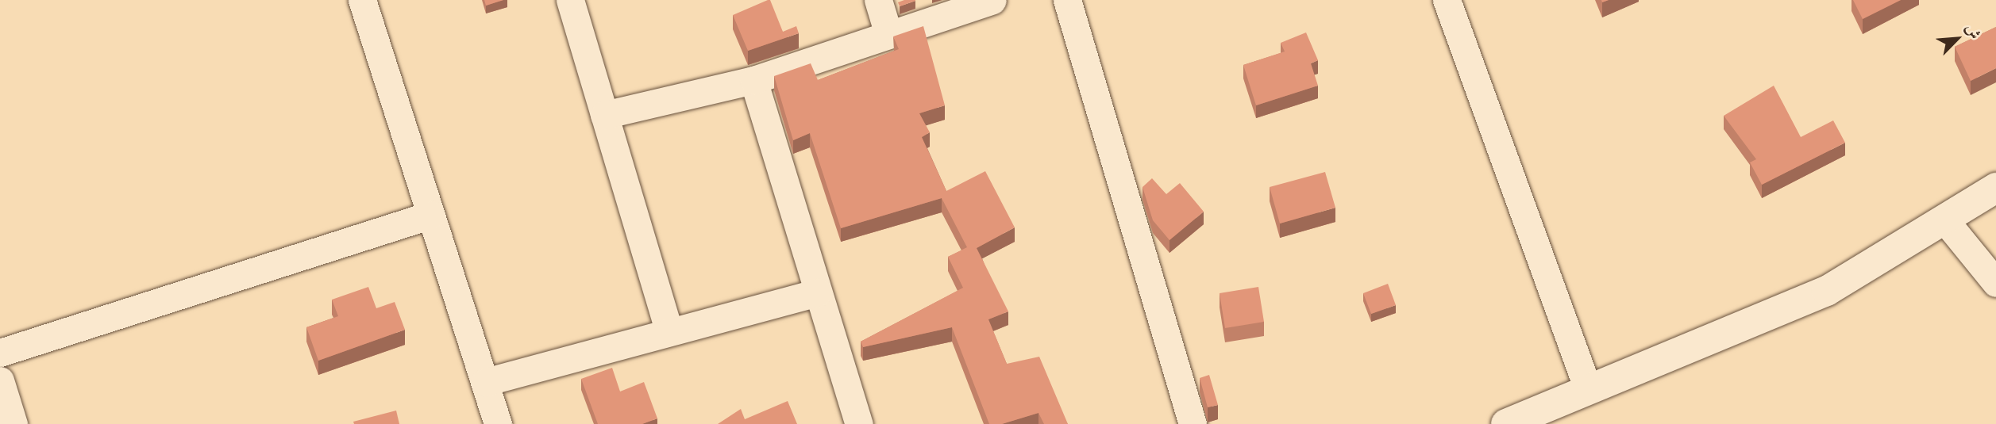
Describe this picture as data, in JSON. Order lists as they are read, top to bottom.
{
  "north": "top right"
}
